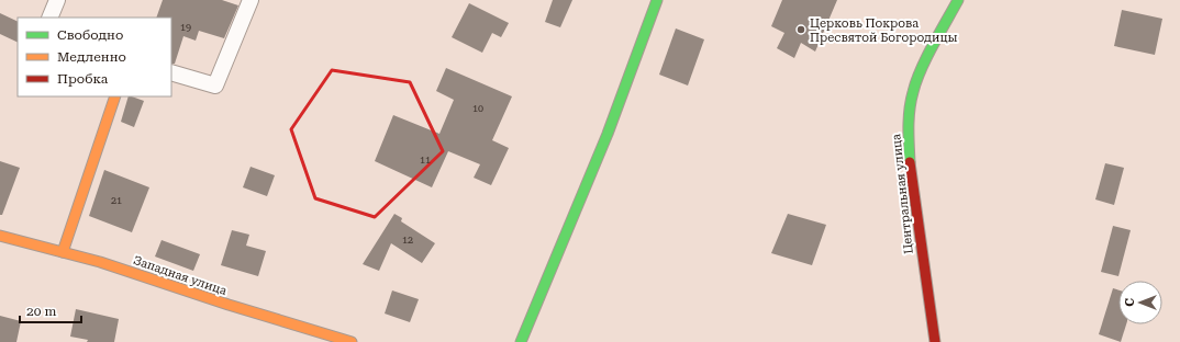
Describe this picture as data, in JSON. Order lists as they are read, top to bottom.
{
  "streets": {
    "street": ["Центральная улица", "Западная улица"]
  },
  "places": ["Церковь Покрова Пресвятой Богородицы"],
  "house_numbers": [
    "19",
    "10",
    "11",
    "21",
    "12"
  ],
  "legend": ["Свободно", "Медленно", "Пробка"],
  "scale_bar": "20 m",
  "north": "left"
}
